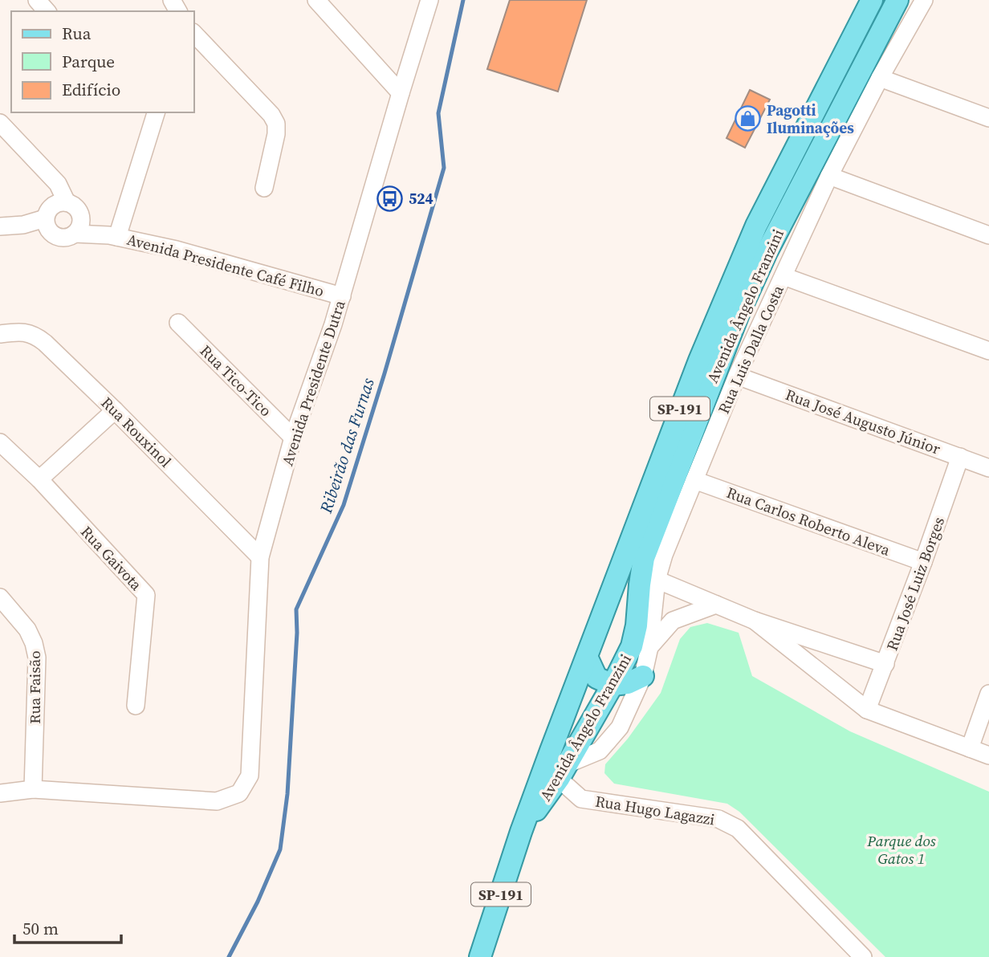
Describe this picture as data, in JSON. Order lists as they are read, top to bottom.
{
  "streets": {
    "main road": ["Avenida Ângelo Franzini", "SP-191"],
    "street": [
      "Avenida Presidente Café Filho",
      "Rua Luis Dalla Costa",
      "Rua Tico-Tico",
      "Avenida Presidente Dutra",
      "Rua José Augusto Júnior",
      "Rua Rouxinol",
      "Rua Carlos Roberto Aleva",
      "Rua Gaivota",
      "Rua José Luiz Borges",
      "Rua Faisão",
      "Rua Hugo Lagazzi"
    ]
  },
  "crossings": [
    ["Avenida Presidente Café Filho", "Avenida Presidente Dutra"],
    ["Avenida Ângelo Franzini", "Rua Luis Dalla Costa"],
    ["Avenida Ângelo Franzini", "Rua Hugo Lagazzi"],
    ["Rua Luis Dalla Costa", "Rua José Augusto Júnior"],
    ["Rua Luis Dalla Costa", "Rua Carlos Roberto Aleva"],
    ["Rua Luis Dalla Costa", "Rua Hugo Lagazzi"],
    ["Rua Tico-Tico", "Avenida Presidente Dutra"],
    ["Avenida Presidente Dutra", "Rua Rouxinol"],
    ["Avenida Presidente Dutra", "Rua Faisão"],
    ["Rua José Augusto Júnior", "Rua José Luiz Borges"],
    ["Rua Carlos Roberto Aleva", "Rua José Luiz Borges"]
  ],
  "water": ["Ribeirão das Furnas"],
  "parks": ["Parque dos Gatos 1"],
  "places": {
    "shop": ["Pagotti Iluminações"],
    "bus stop": ["524"]
  },
  "legend": ["Rua", "Parque", "Edifício"],
  "scale_bar": "50 m"
}
